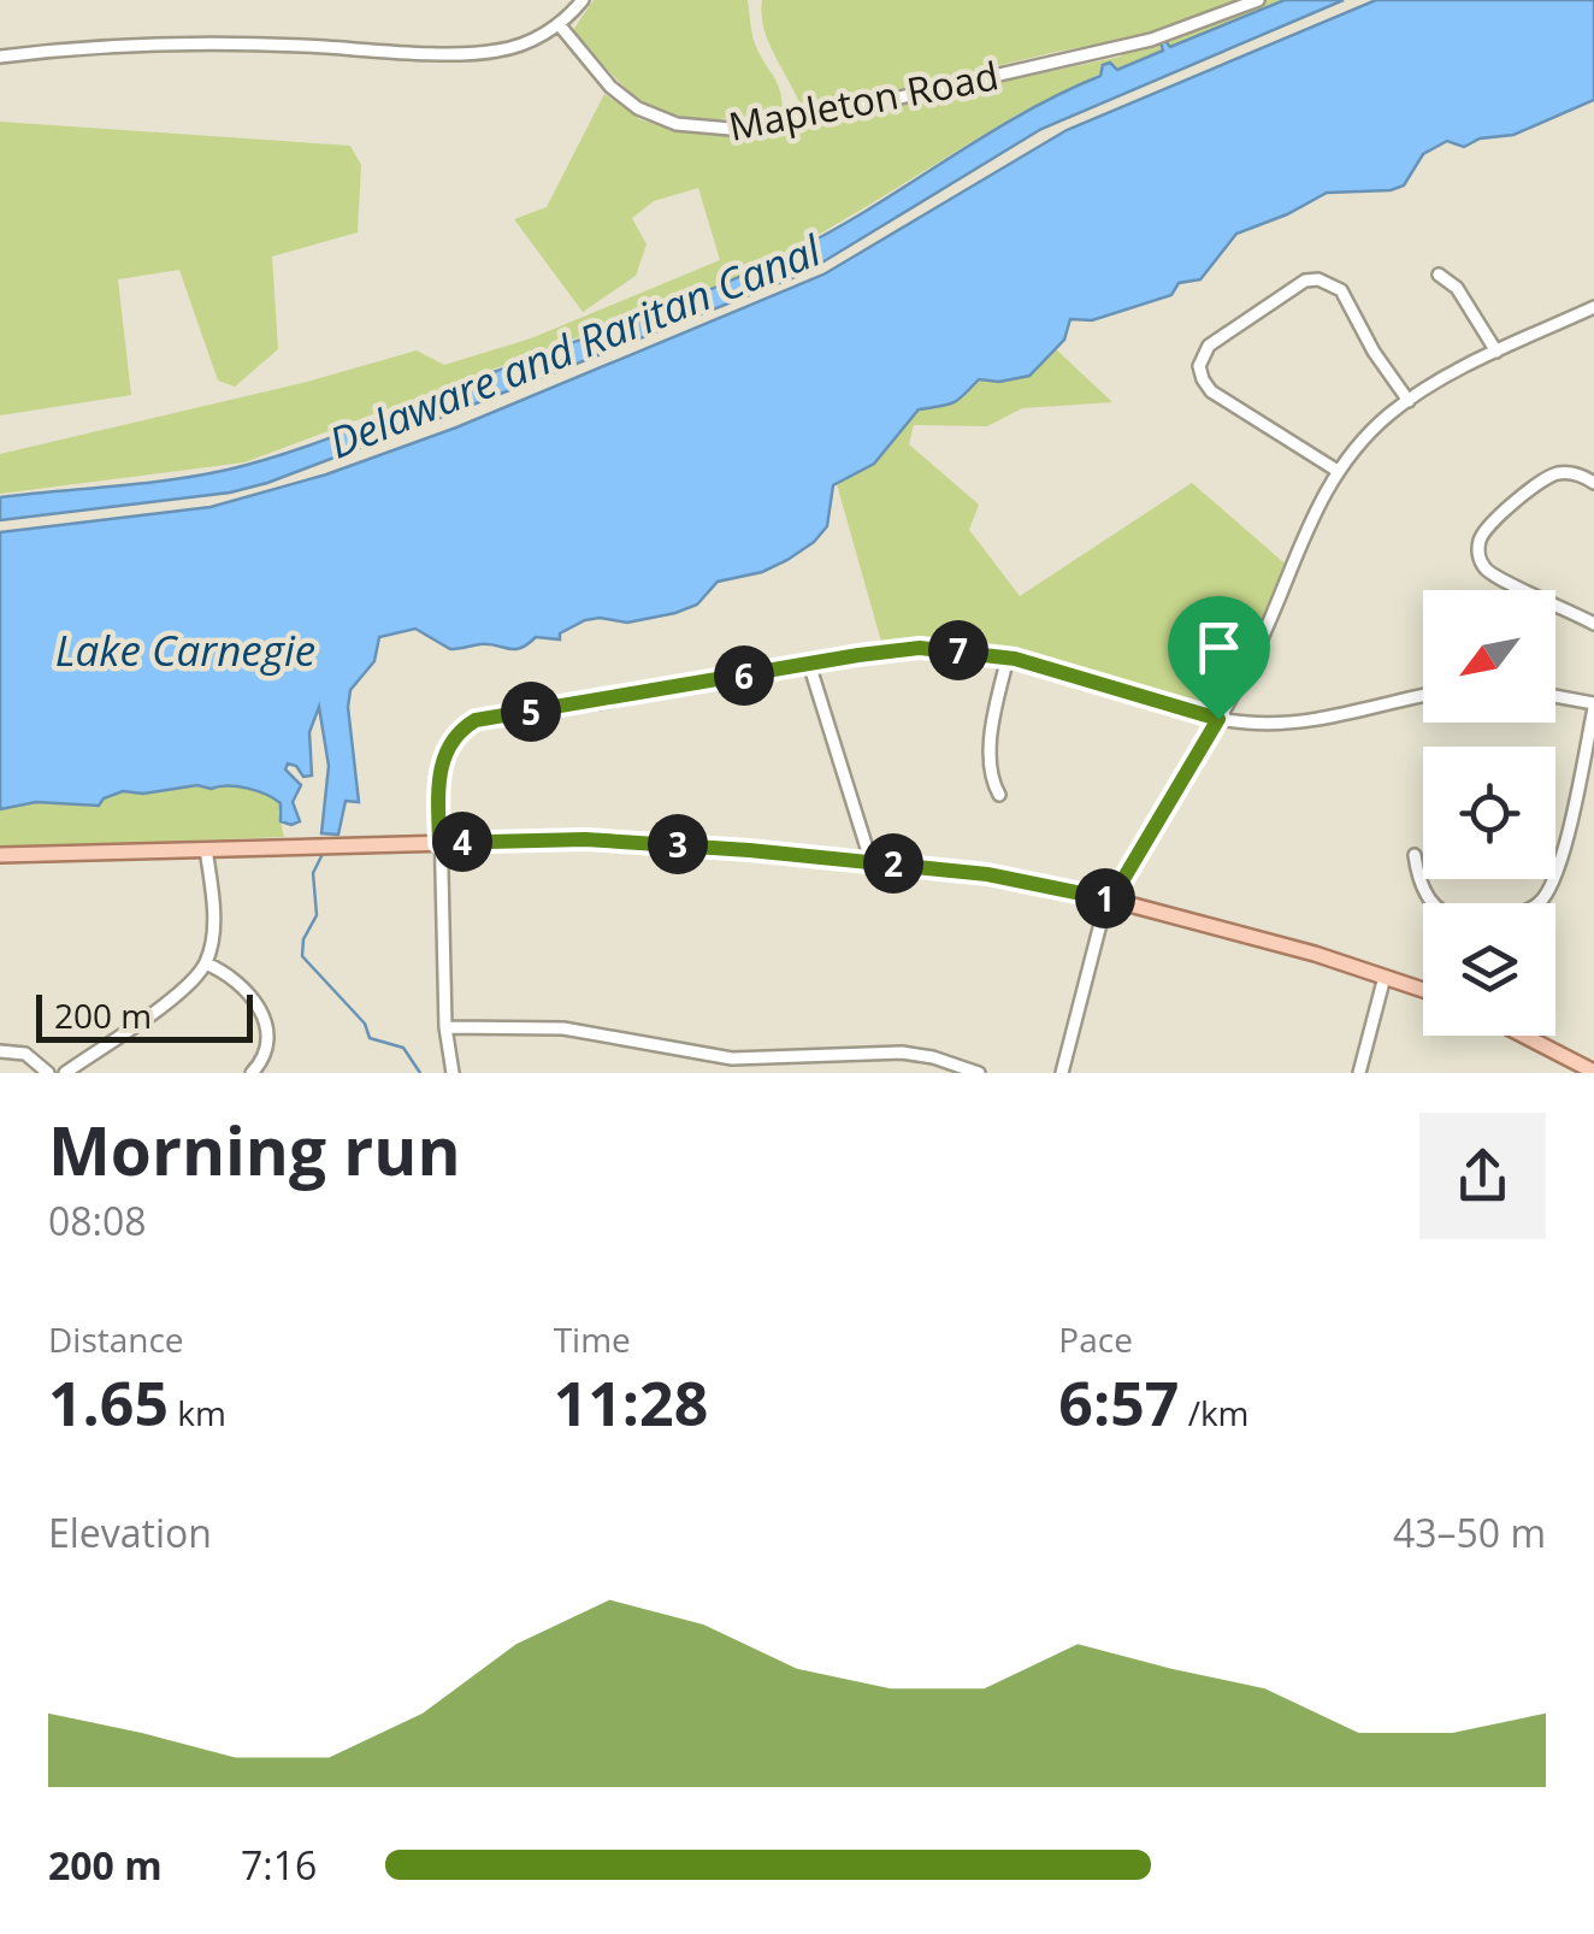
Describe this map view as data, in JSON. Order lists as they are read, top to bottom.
{
  "streets": {
    "street": ["Mapleton Road"]
  },
  "water": ["Delaware and Raritan Canal", "Lake Carnegie"],
  "scale_bar": "200 m",
  "north": "bottom left",
  "page": {
    "pins": [
      "7",
      "6",
      "5",
      "4",
      "3",
      "2",
      "1"
    ],
    "scale": "200 m",
    "heading": ["Morning run", "08:08"],
    "stats": [
      ["Distance", "1.65 km"],
      ["Time", "11:28"],
      ["Pace", "6:57 /km"]
    ],
    "chart": ["Elevation", "43–50 m"],
    "list": [
      {
        "name": "200 m",
        "note": "7:16"
      }
    ]
  }
}
